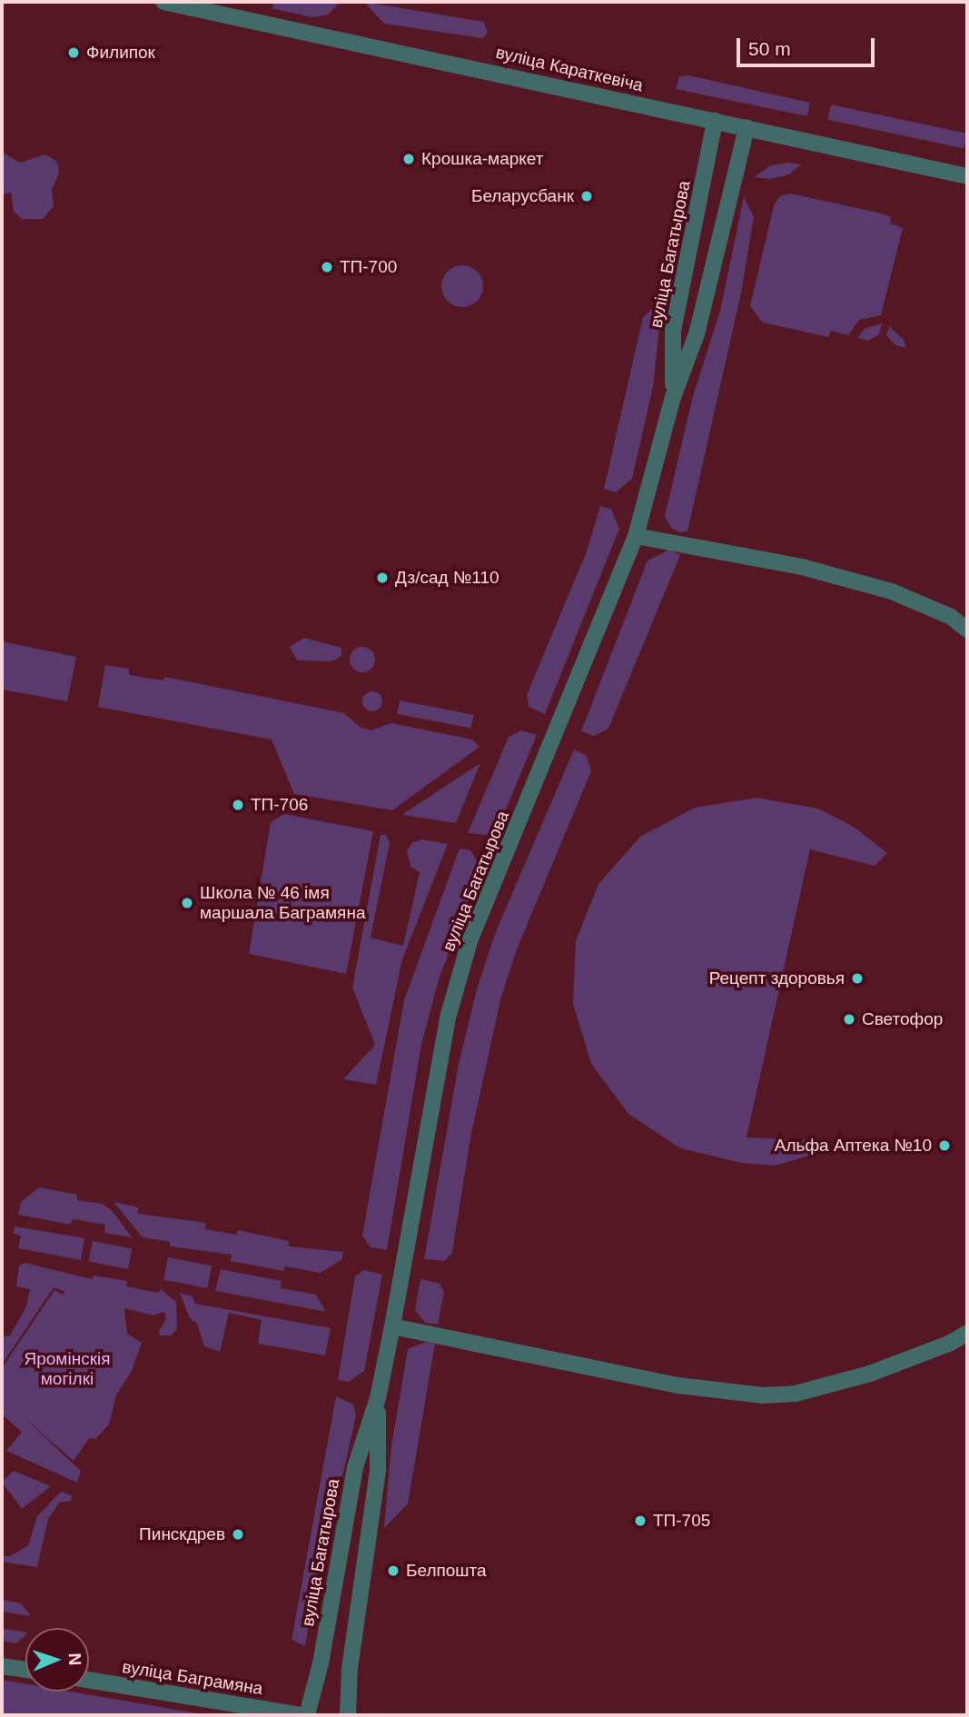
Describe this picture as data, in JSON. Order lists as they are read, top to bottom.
{
  "streets": {
    "street": ["вуліца Караткевіча", "вуліца Багатырова", "вуліца Баграмяна"]
  },
  "crossings": [
    ["вуліца Караткевіча", "вуліца Багатырова"],
    ["вуліца Багатырова", "вуліца Баграмяна"]
  ],
  "parks": ["Яромінскія могілкі"],
  "places": [
    "Филипок",
    "Крошка-маркет",
    "Беларусбанк",
    "ТП-700",
    "Дз/сад №110",
    "ТП-706",
    "Школа № 46 імя маршала Баграмяна",
    "Рецепт здоровья",
    "Светофор",
    "Альфа Аптека №10",
    "ТП-705",
    "Пинскдрев",
    "Белпошта"
  ],
  "scale_bar": "50 m",
  "north": "right"
}
